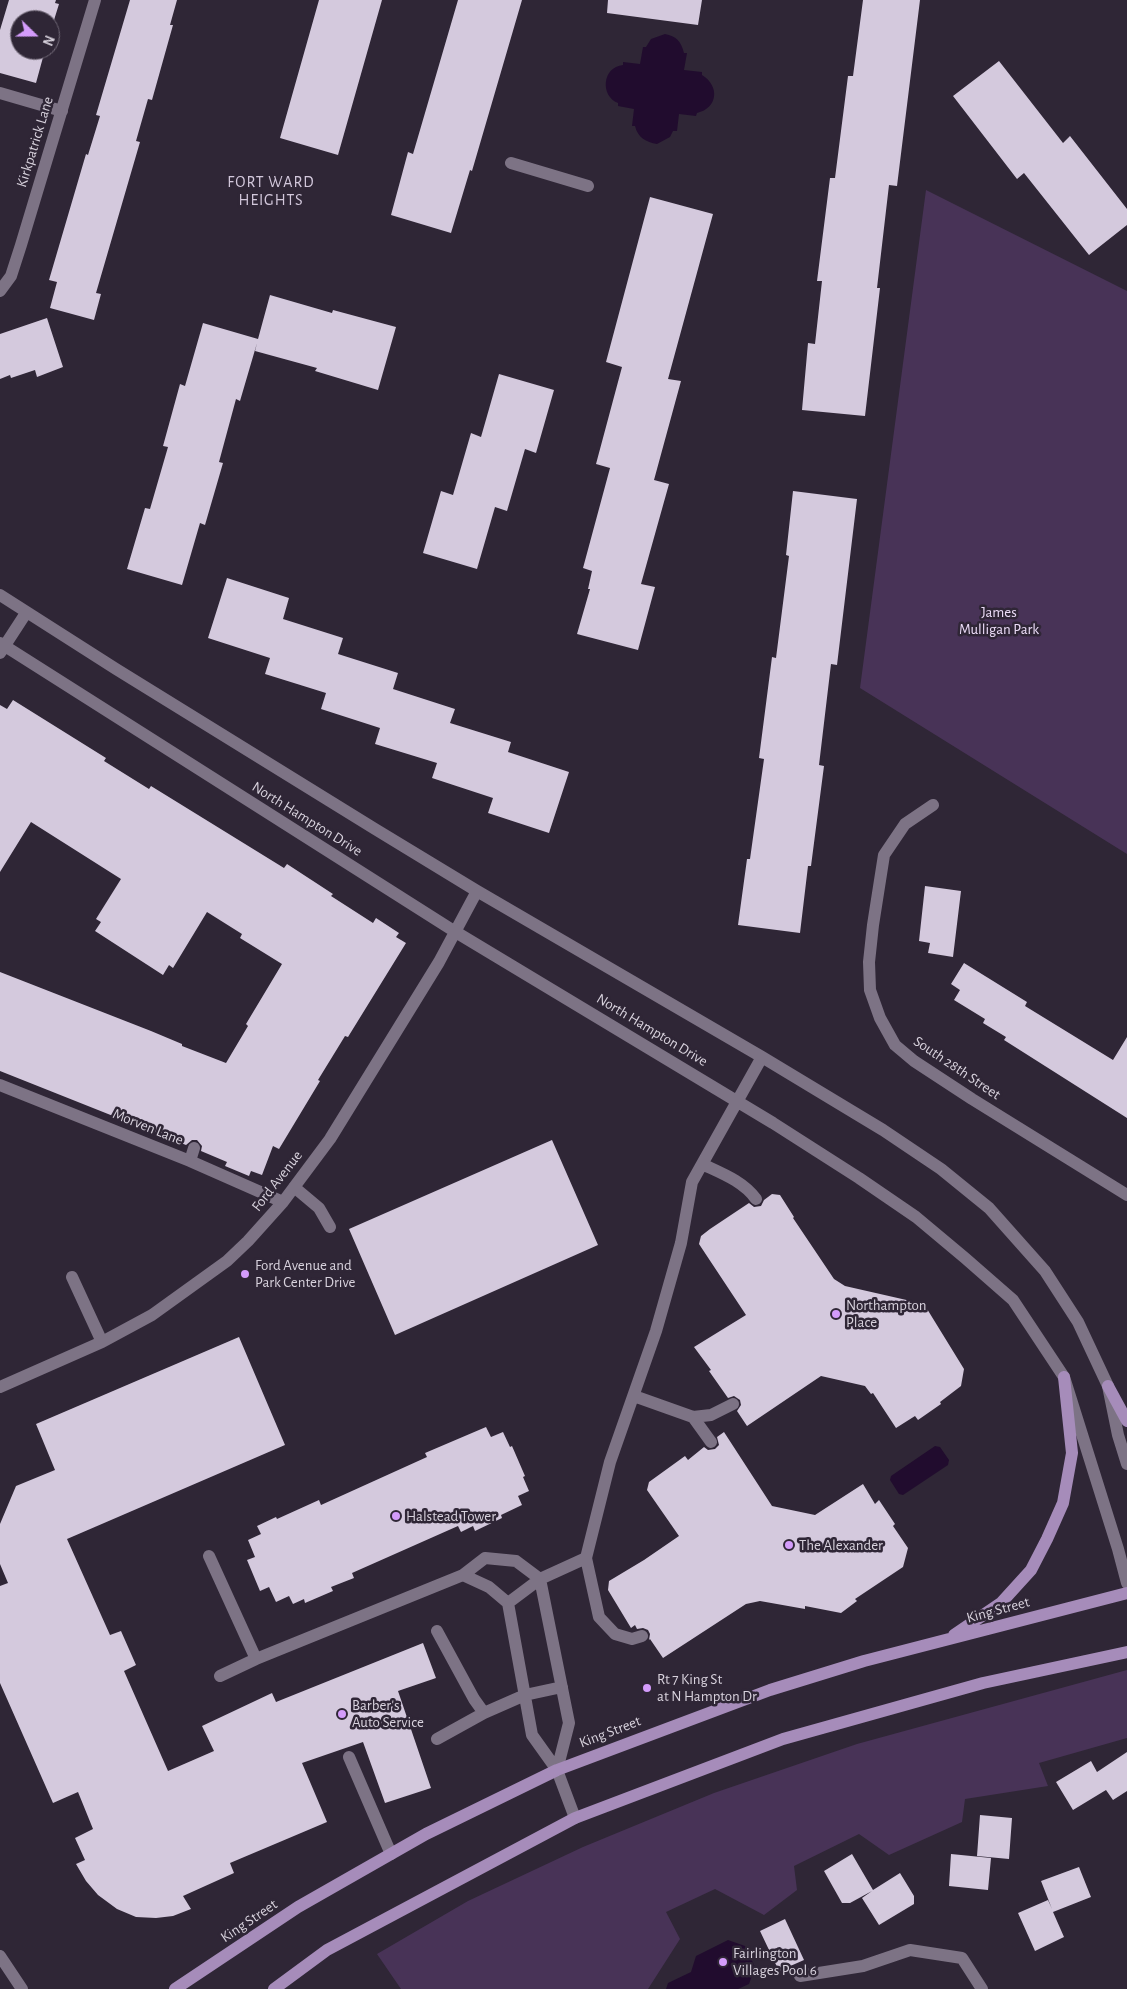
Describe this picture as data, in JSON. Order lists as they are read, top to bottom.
{
  "streets": {
    "main road": ["King Street"],
    "street": [
      "Kirkpatrick Lane",
      "North Hampton Drive",
      "South 28th Street",
      "Morven Lane",
      "Ford Avenue"
    ]
  },
  "crossings": [
    ["North Hampton Drive", "Ford Avenue"],
    ["Morven Lane", "Ford Avenue"]
  ],
  "districts": ["FORT WARD HEIGHTS"],
  "parks": ["James Mulligan Park"],
  "places": [
    "Ford Avenue and Park Center Drive",
    "Northampton Place",
    "Halstead Tower",
    "The Alexander",
    "Rt 7 King St at N Hampton Dr",
    "Barber's Auto Service",
    "Fairlington Villages Pool 6"
  ],
  "north": "right"
}
